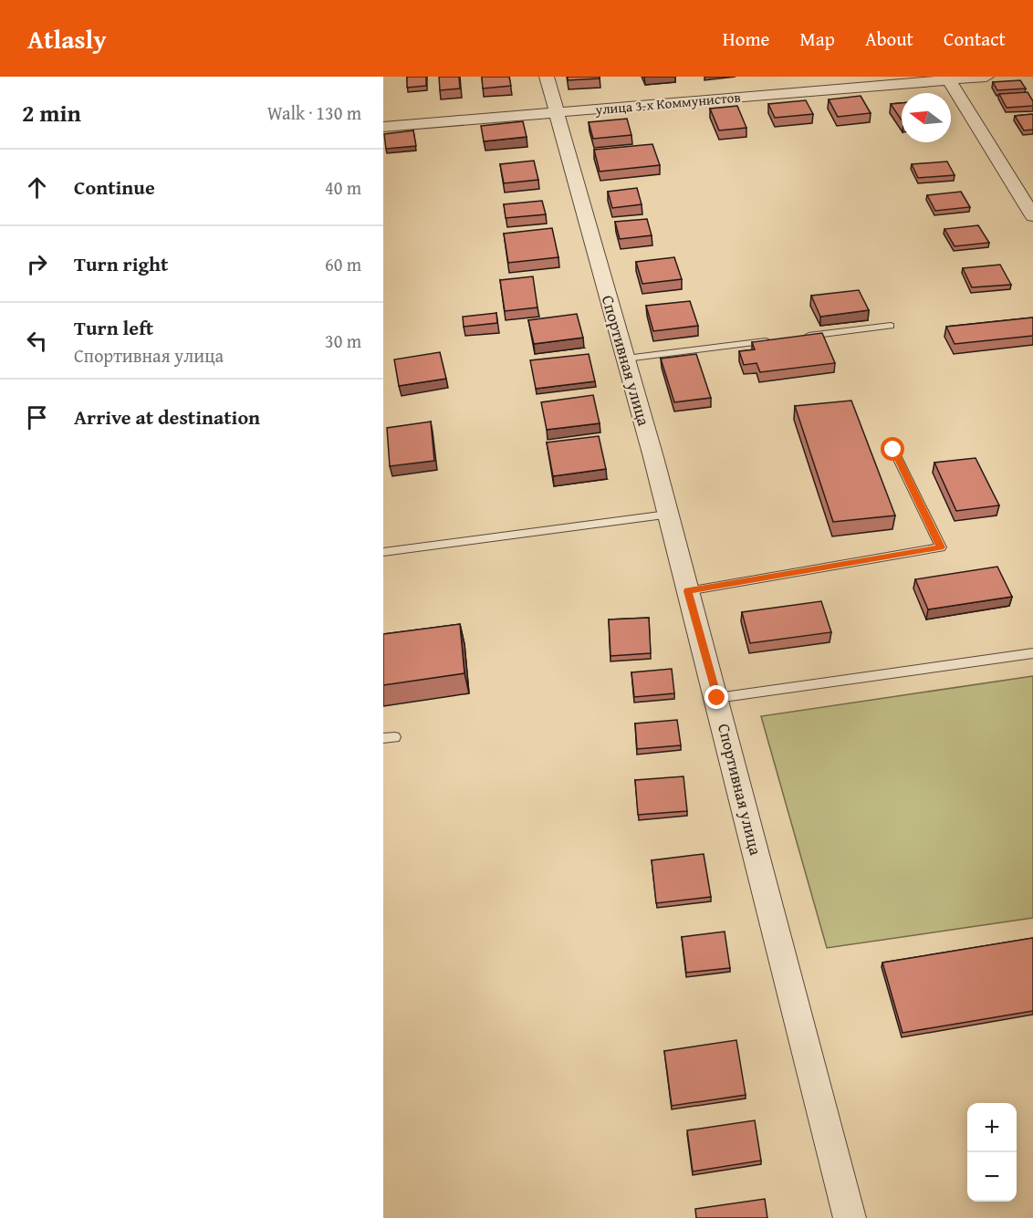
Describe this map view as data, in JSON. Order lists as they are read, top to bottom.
{
  "streets": {
    "street": ["улица 3-х Коммунистов", "Спортивная улица"]
  },
  "crossings": [
    ["улица 3-х Коммунистов", "Спортивная улица"]
  ],
  "north": "left",
  "page": {
    "header": "Atlasly",
    "nav": [
      "Home",
      "Map",
      "About",
      "Contact"
    ],
    "heading": ["2 min", "Walk · 130 m"],
    "list": [
      ["Continue", "40 m"],
      ["Turn right", "60 m"],
      ["Turn left", "Спортивная улица", "30 m"],
      "Arrive at destination"
    ],
    "map_buttons": ["+", "−"]
  }
}
